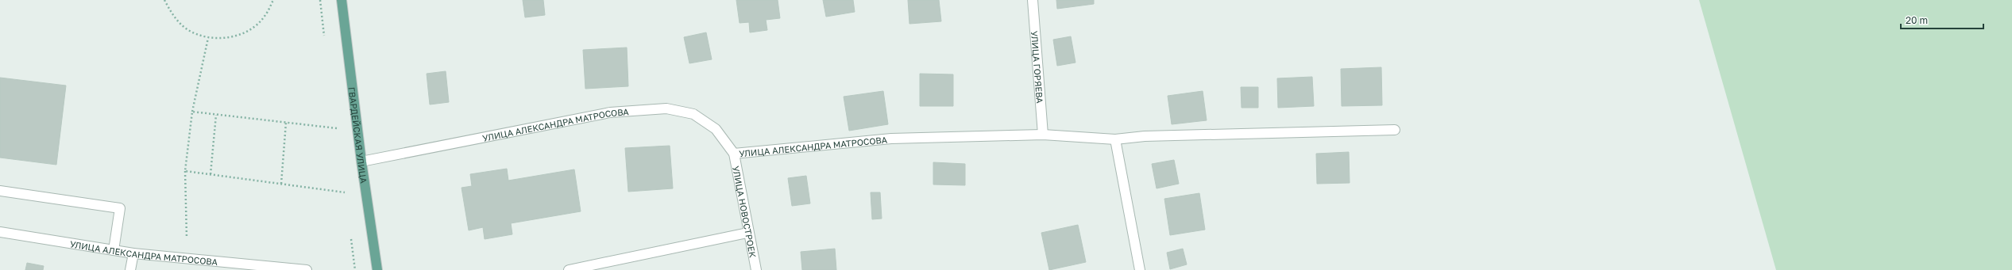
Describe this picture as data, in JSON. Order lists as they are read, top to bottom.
{
  "streets": {
    "main road": ["ГВАРДЕЙСКАЯ УЛИЦА"],
    "street": ["УЛИЦА ГОРЯЕВА", "УЛИЦА АЛЕКСАНДРА МАТРОСОВА", "УЛИЦА НОВОСТРОЕК"]
  },
  "crossings": [
    ["УЛИЦА ГОРЯЕВА", "УЛИЦА АЛЕКСАНДРА МАТРОСОВА"],
    ["УЛИЦА АЛЕКСАНДРА МАТРОСОВА", "ГВАРДЕЙСКАЯ УЛИЦА"],
    ["УЛИЦА АЛЕКСАНДРА МАТРОСОВА", "УЛИЦА НОВОСТРОЕК"]
  ],
  "scale_bar": "20 m"
}
